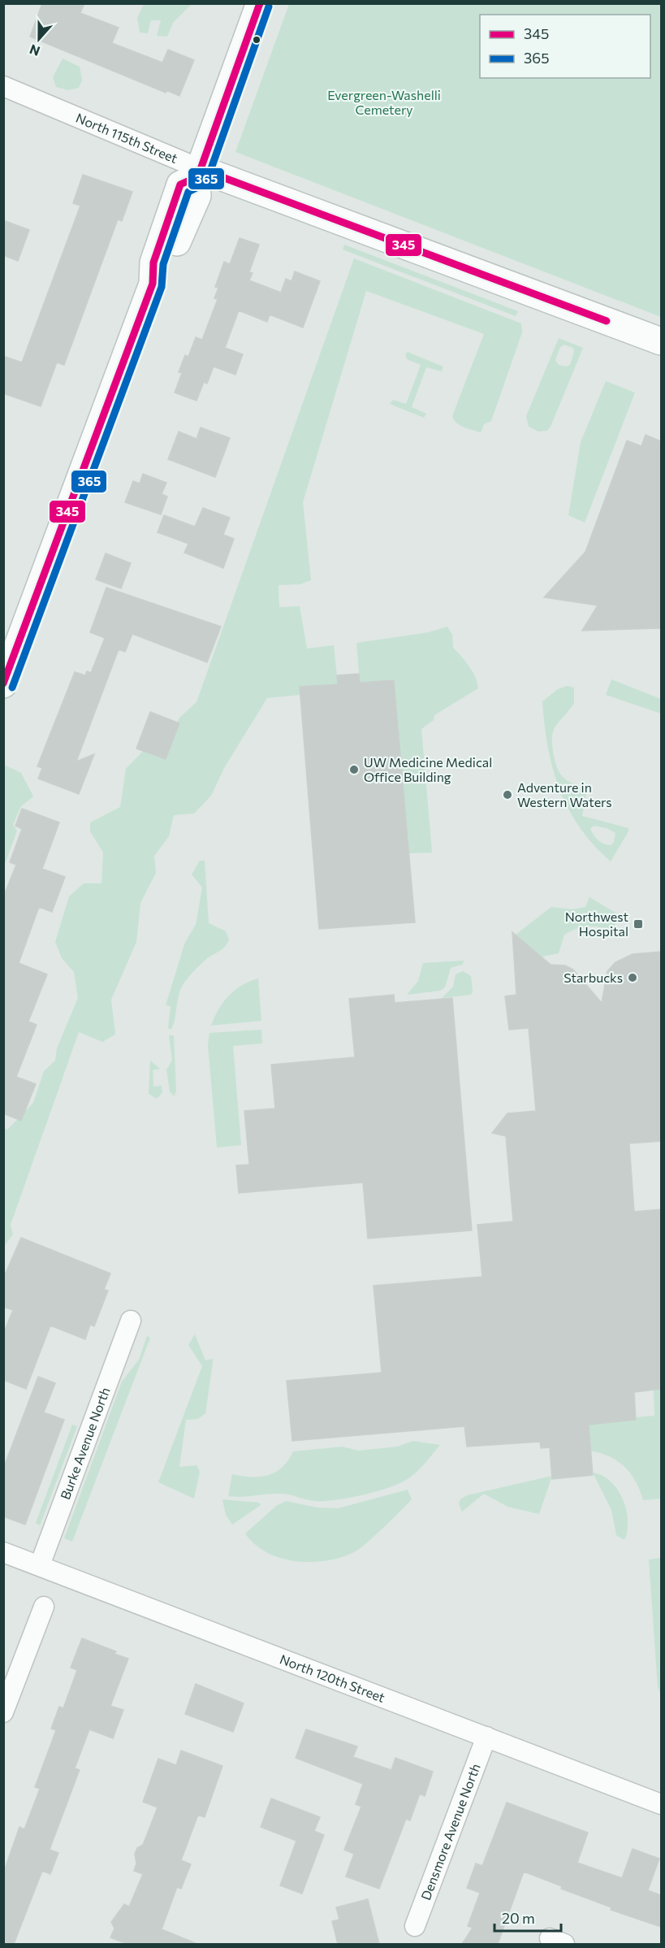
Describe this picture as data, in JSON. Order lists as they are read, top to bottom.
{
  "streets": {
    "street": [
      "North 115th Street",
      "Burke Avenue North",
      "North 120th Street",
      "Densmore Avenue North"
    ]
  },
  "crossings": [
    ["Burke Avenue North", "North 120th Street"],
    ["North 120th Street", "Densmore Avenue North"]
  ],
  "parks": ["Evergreen-Washelli Cemetery"],
  "places": {
    "other": ["UW Medicine Medical Office Building", "Adventure in Western Waters", "Starbucks"],
    "transit": ["Northwest Hospital"]
  },
  "lines": ["transit line 345", "transit line 365"],
  "legend": ["345", "365"],
  "scale_bar": "20 m",
  "north": "bottom"
}
